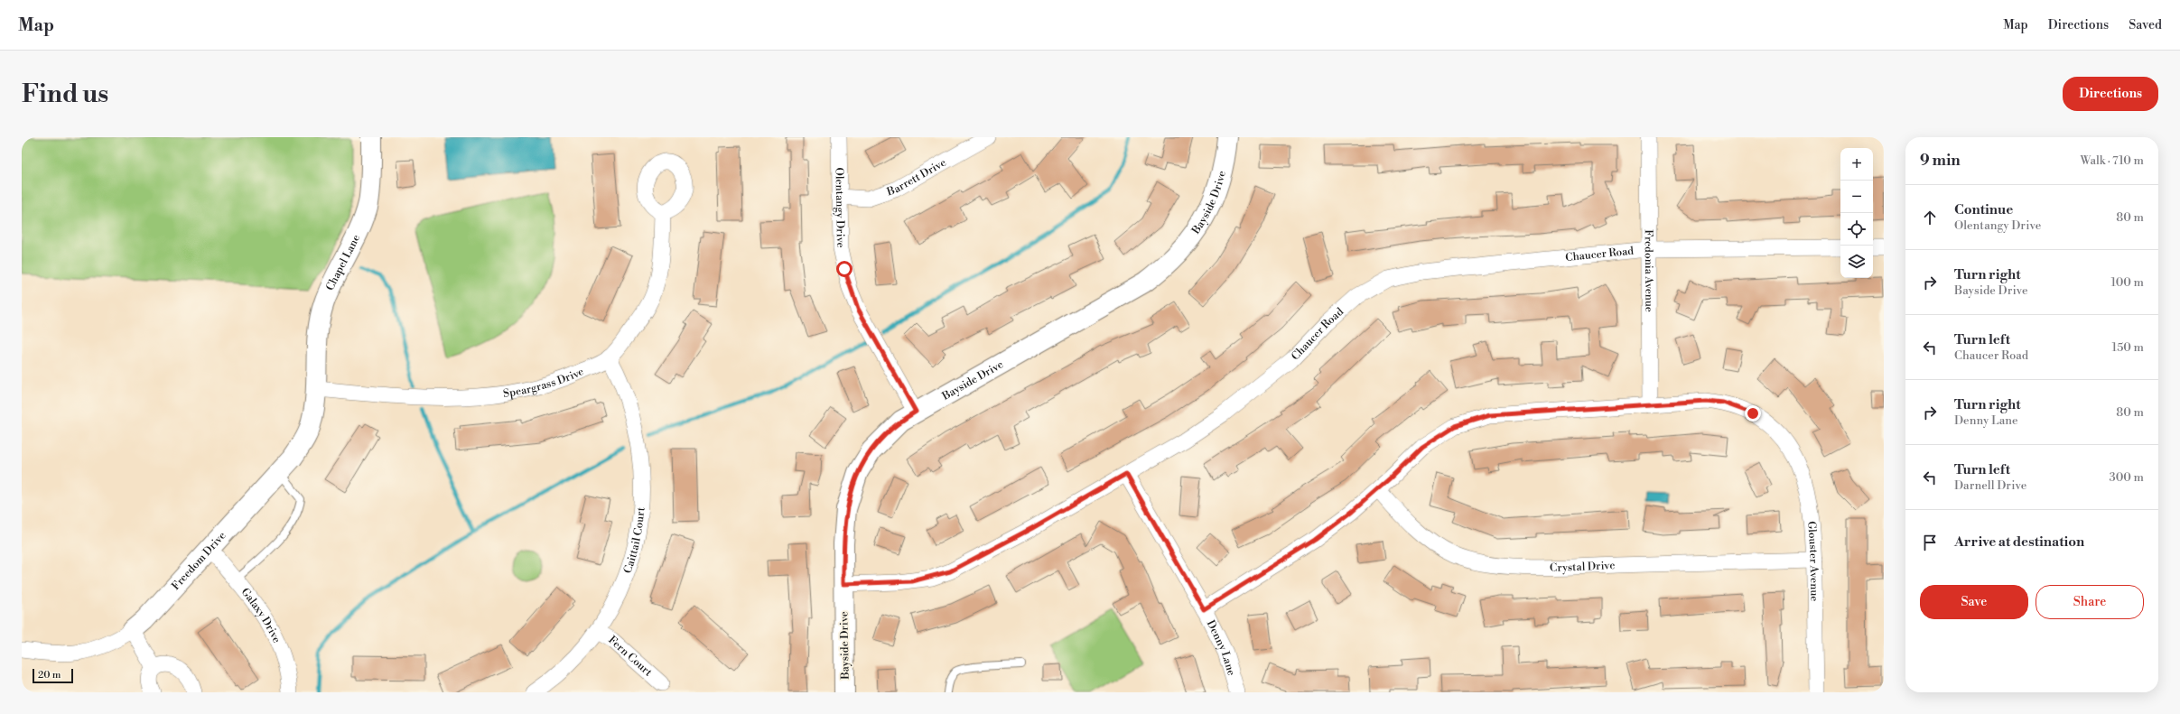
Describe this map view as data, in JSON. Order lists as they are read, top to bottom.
{
  "streets": {
    "street": [
      "Barrett Drive",
      "Bayside Drive",
      "Olentangy Drive",
      "Chaucer Road",
      "Chapel Lane",
      "Fredonia Avenue",
      "Speargrass Drive",
      "Caittail Court",
      "Freedom Drive",
      "Glouster Avenue",
      "Crystal Drive",
      "Galaxy Drive",
      "Denny Lane",
      "Fern Court"
    ]
  },
  "crossings": [
    ["Barrett Drive", "Olentangy Drive"],
    ["Bayside Drive", "Olentangy Drive"],
    ["Bayside Drive", "Chaucer Road"],
    ["Chaucer Road", "Fredonia Avenue"],
    ["Chaucer Road", "Denny Lane"],
    ["Chapel Lane", "Speargrass Drive"],
    ["Chapel Lane", "Freedom Drive"],
    ["Fredonia Avenue", "Glouster Avenue"],
    ["Speargrass Drive", "Caittail Court"],
    ["Speargrass Drive", "Freedom Drive"],
    ["Caittail Court", "Fern Court"],
    ["Freedom Drive", "Galaxy Drive"],
    ["Glouster Avenue", "Crystal Drive"],
    ["Glouster Avenue", "Denny Lane"]
  ],
  "scale_bar": "20 m",
  "page": {
    "header": "Map",
    "nav": ["Map", "Directions", "Saved"],
    "buttons": [
      "Directions",
      ["Save", "Share"]
    ],
    "title": "Find us",
    "heading": ["9 min", "Walk · 710 m"],
    "map_buttons": ["+", "−"],
    "list": [
      ["Continue", "Olentangy Drive", "80 m"],
      ["Turn right", "Bayside Drive", "100 m"],
      ["Turn left", "Chaucer Road", "150 m"],
      ["Turn right", "Denny Lane", "80 m"],
      ["Turn left", "Darnell Drive", "300 m"],
      "Arrive at destination"
    ],
    "scale": "20 m"
  }
}
